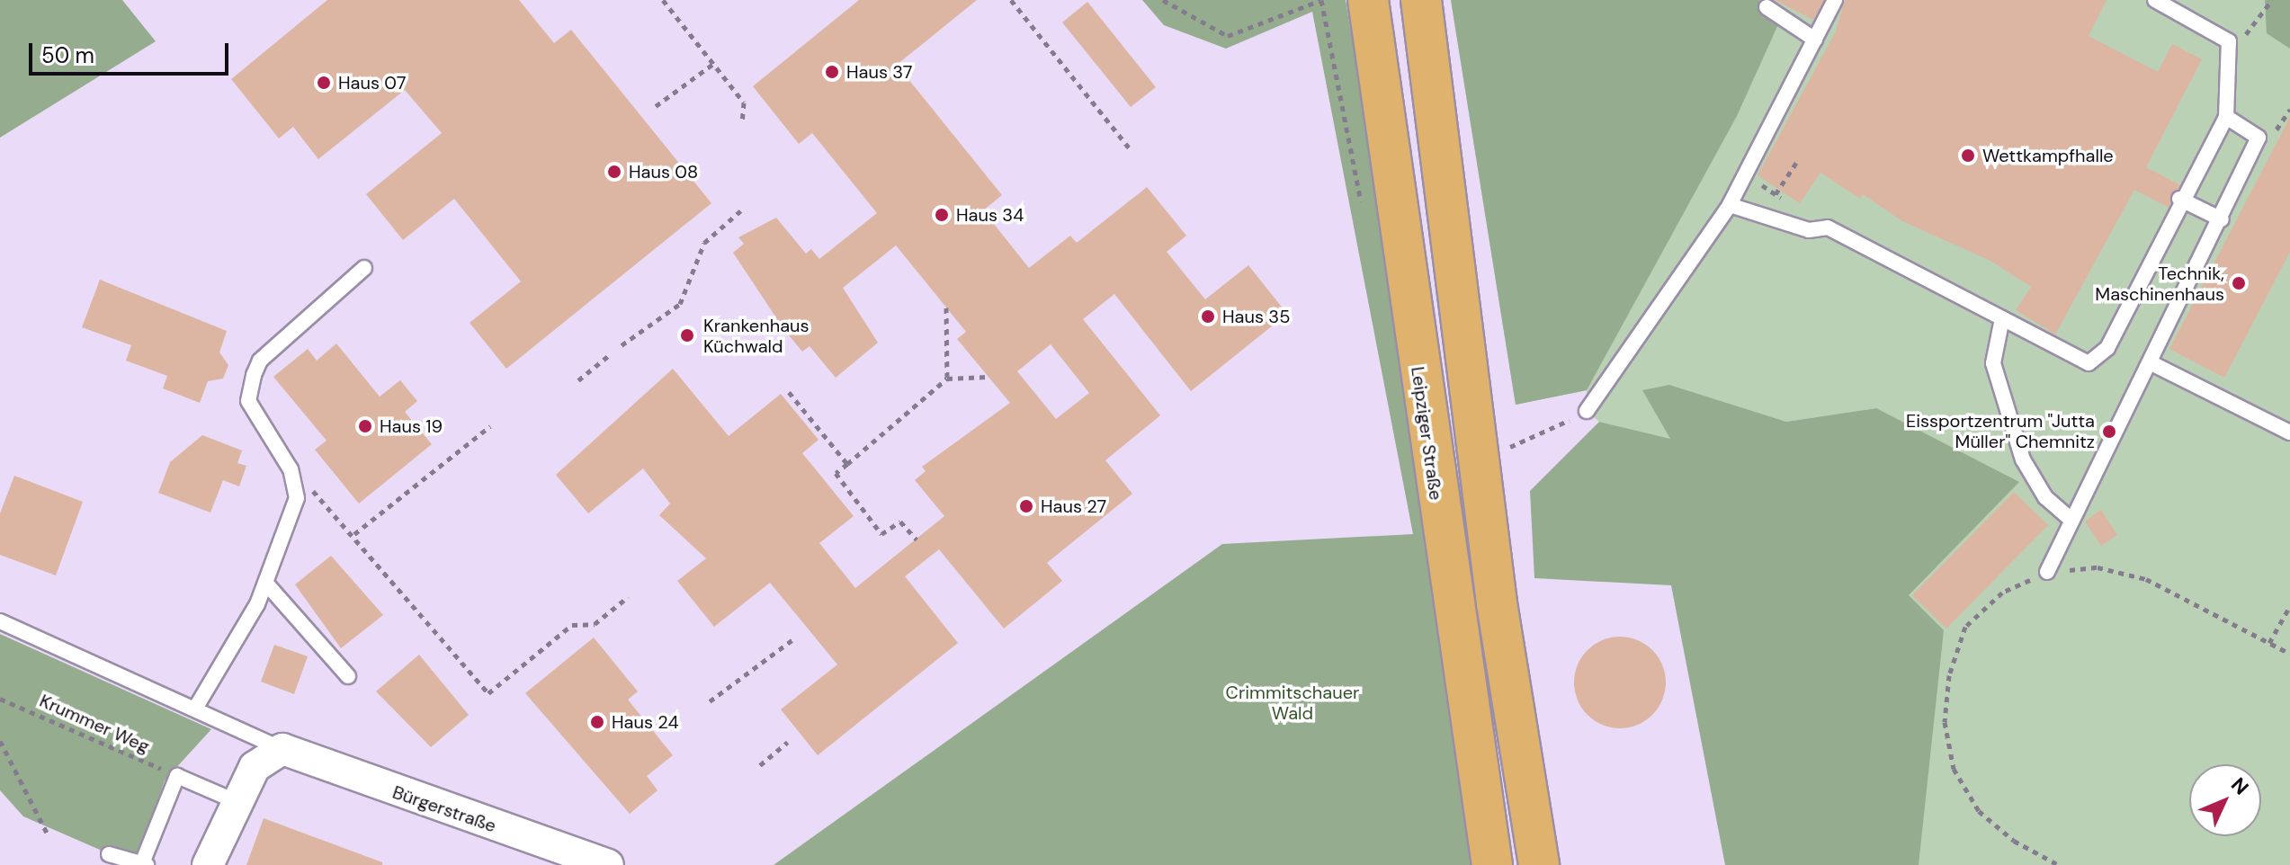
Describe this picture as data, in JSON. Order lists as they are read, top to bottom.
{
  "streets": {
    "main road": ["Leipziger Straße"],
    "street": ["Bürgerstraße"],
    "path": ["Krummer Weg"]
  },
  "parks": ["Crimmitschauer Wald"],
  "places": [
    "Haus 37",
    "Haus 07",
    "Wettkampfhalle",
    "Haus 08",
    "Haus 34",
    "Technik, Maschinenhaus",
    "Haus 35",
    "Krankenhaus Küchwald",
    "Haus 19",
    "Eissportzentrum \"Jutta Müller\" Chemnitz",
    "Haus 27",
    "Haus 24"
  ],
  "scale_bar": "50 m",
  "north": "top right"
}
